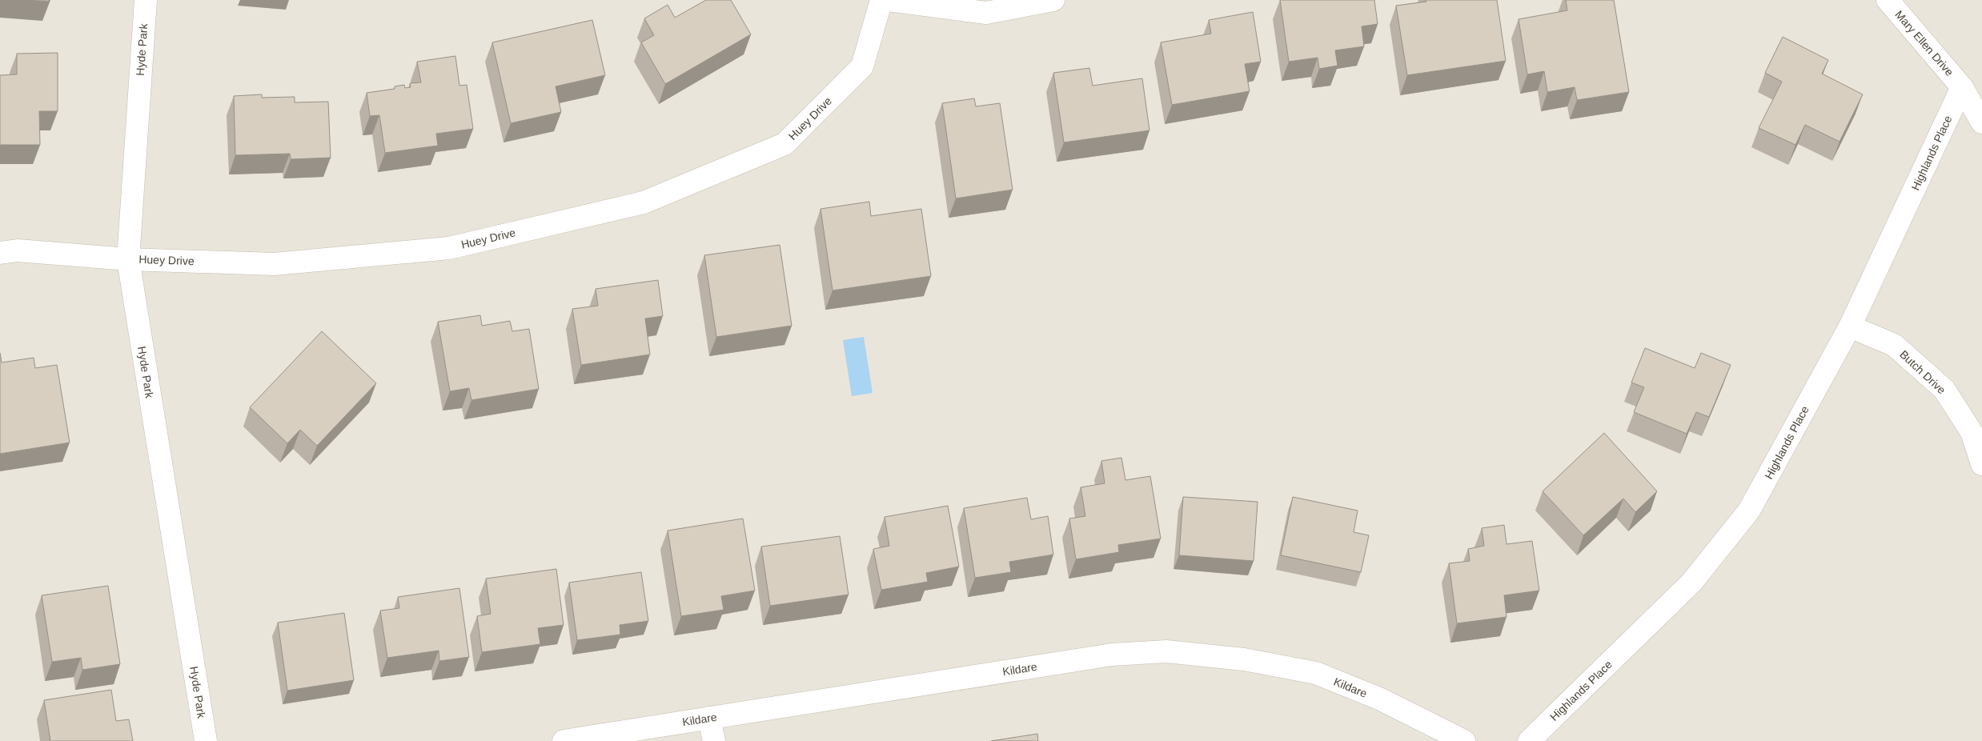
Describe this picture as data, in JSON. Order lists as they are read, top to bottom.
{
  "streets": {
    "street": [
      "Mary Ellen Drive",
      "Hyde Park",
      "Huey Drive",
      "Highlands Place",
      "Butch Drive",
      "Kildare"
    ]
  },
  "crossings": [
    ["Mary Ellen Drive", "Highlands Place"],
    ["Hyde Park", "Huey Drive"],
    ["Highlands Place", "Butch Drive"]
  ]
}
